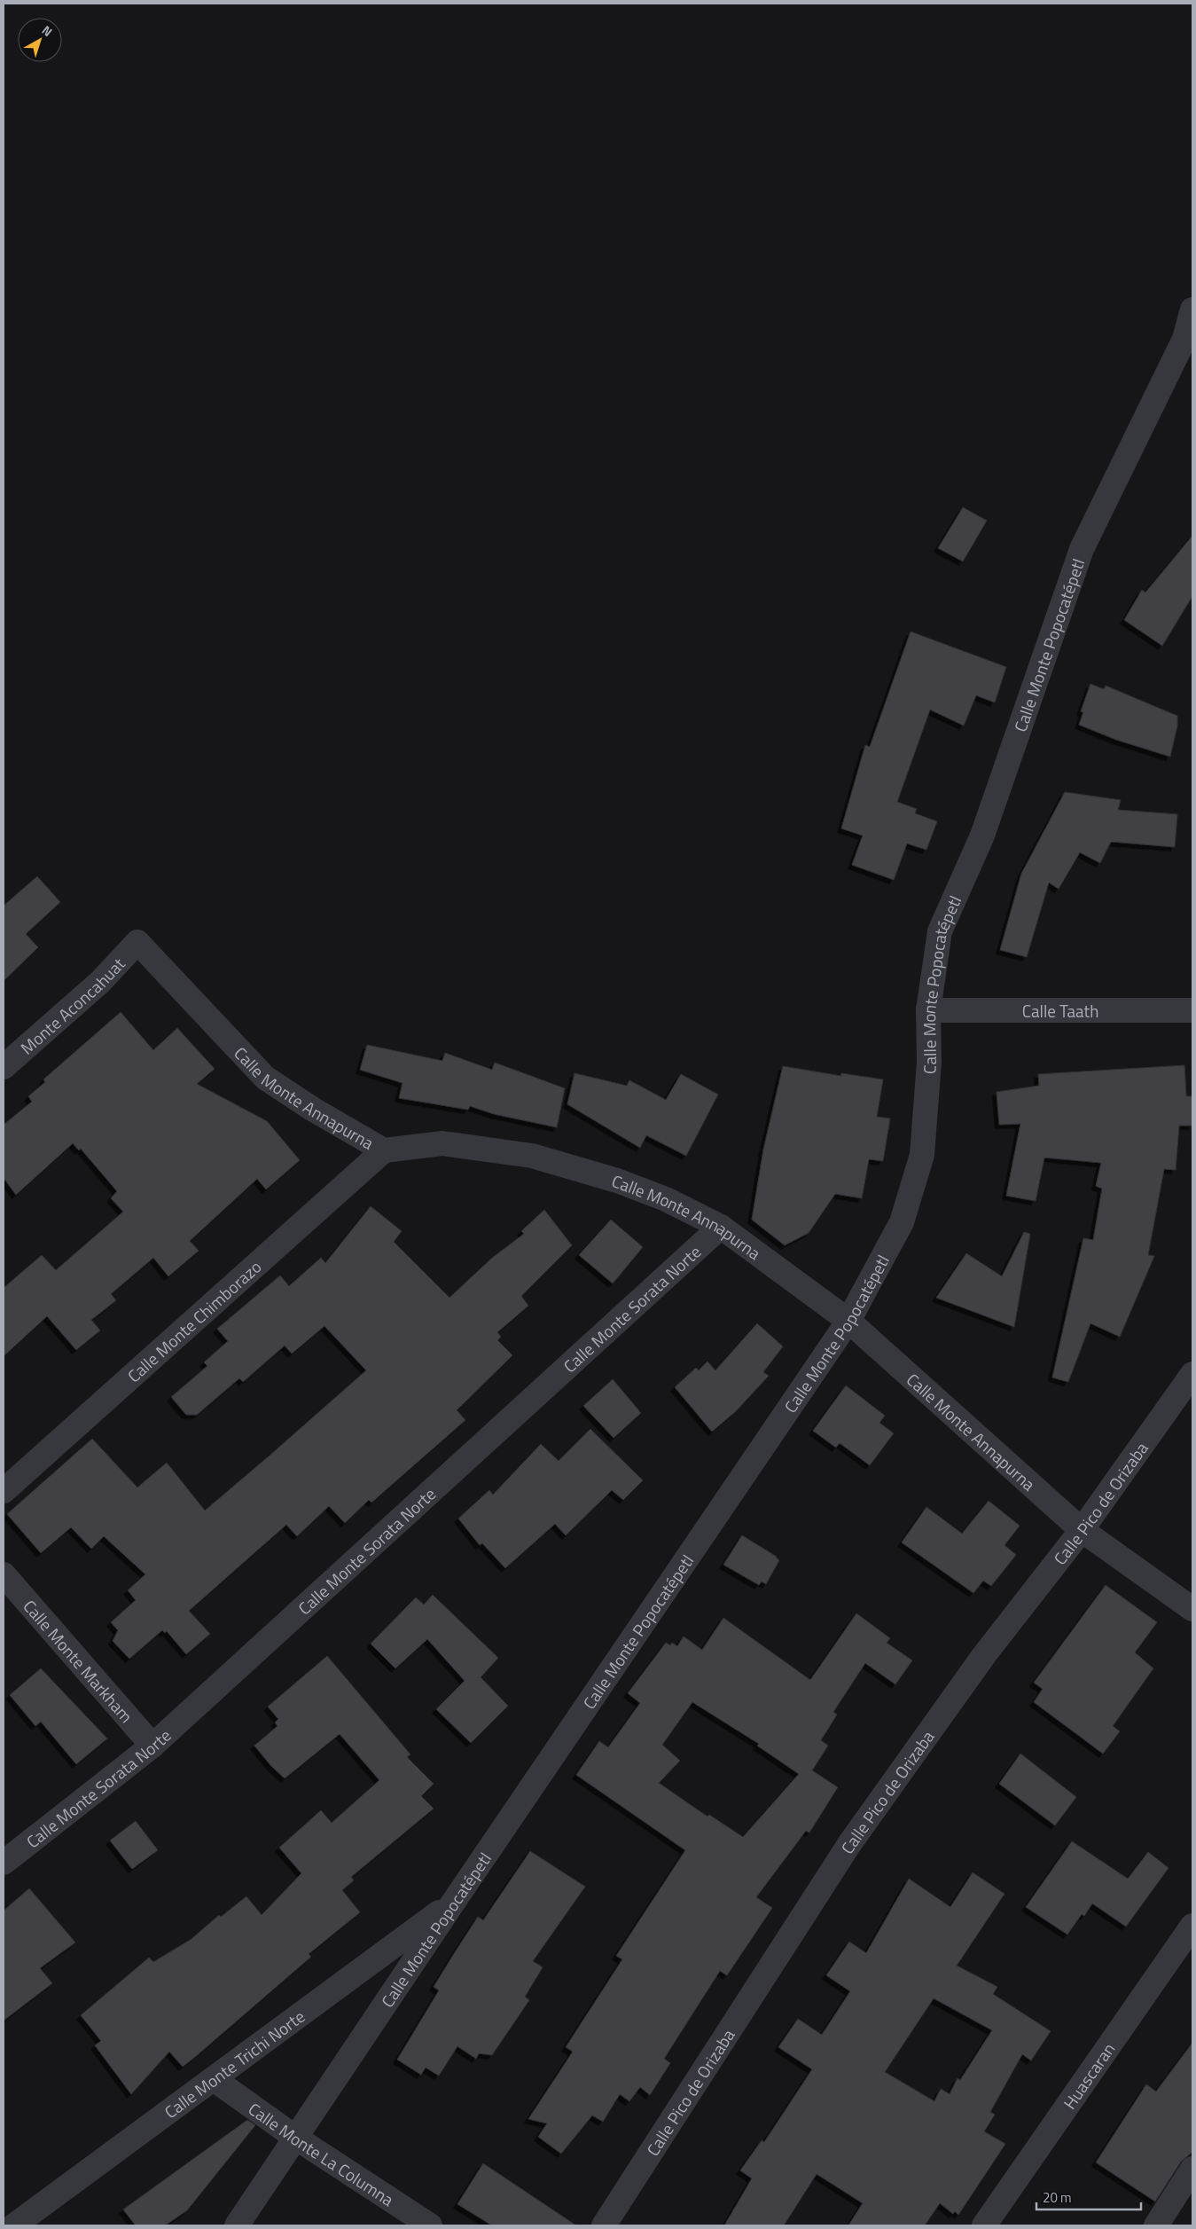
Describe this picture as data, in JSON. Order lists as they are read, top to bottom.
{
  "streets": {
    "street": [
      "Calle Monte Popocatépetl",
      "Monte Aconcahuat",
      "Calle Taath",
      "Calle Monte Annapurna",
      "Calle Monte Sorata Norte",
      "Calle Monte Chimborazo",
      "Calle Pico de Orizaba",
      "Calle Monte Markham",
      "Calle Monte Trichi Norte",
      "Huascaran",
      "Calle Monte La Columna"
    ]
  },
  "crossings": [
    ["Calle Monte Popocatépetl", "Calle Taath"],
    ["Calle Monte Popocatépetl", "Calle Monte Annapurna"],
    ["Calle Monte Popocatépetl", "Calle Monte Trichi Norte"],
    ["Calle Monte Popocatépetl", "Calle Monte La Columna"],
    ["Monte Aconcahuat", "Calle Monte Annapurna"],
    ["Calle Monte Annapurna", "Calle Monte Sorata Norte"],
    ["Calle Monte Annapurna", "Calle Monte Chimborazo"],
    ["Calle Monte Annapurna", "Calle Pico de Orizaba"],
    ["Calle Monte Sorata Norte", "Calle Monte Markham"],
    ["Calle Monte Trichi Norte", "Calle Monte La Columna"]
  ],
  "scale_bar": "20 m",
  "north": "top right"
}
